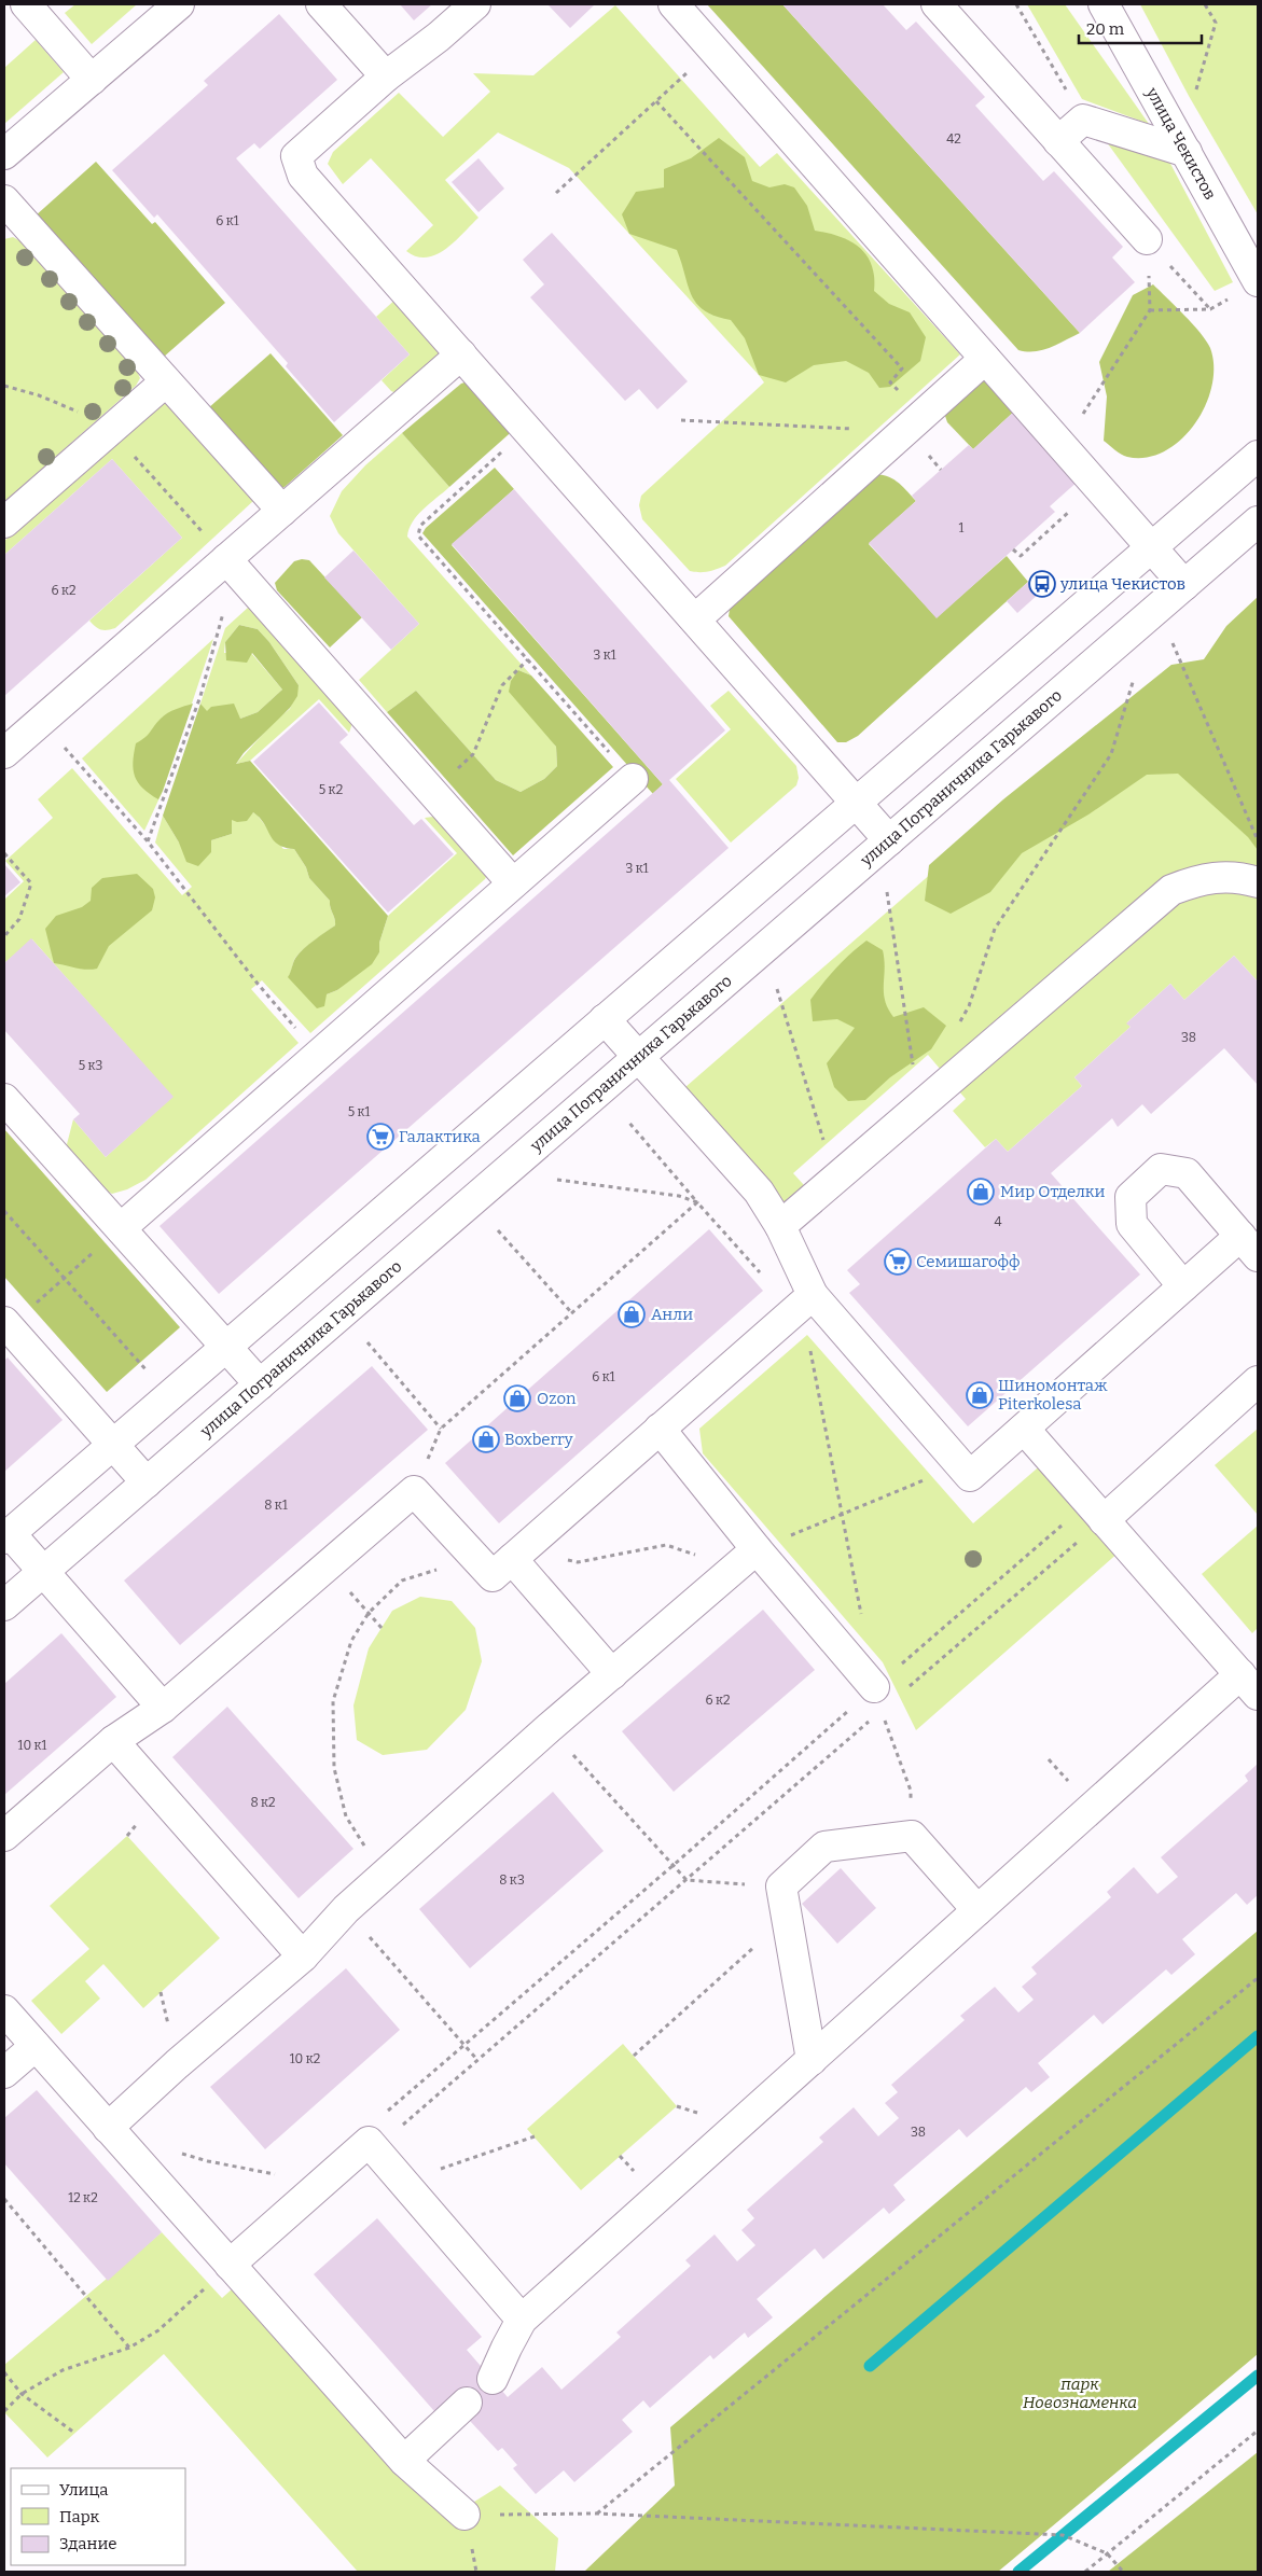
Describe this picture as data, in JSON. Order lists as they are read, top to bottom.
{
  "streets": {
    "street": ["улица Чекистов", "улица Пограничника Гарькавого"]
  },
  "parks": ["парк Новознаменка"],
  "places": {
    "bus stop": ["улица Чекистов"],
    "supermarket": ["Галактика", "Семишагофф"],
    "shop": [
      "Мир Отделки",
      "Анли",
      "Шиномонтаж Piterkolesa",
      "Ozon",
      "Boxberry"
    ]
  },
  "house_numbers": [
    "42",
    "6 к1",
    "1",
    "6 к2",
    "3 к1",
    "5 к2",
    "3 к1",
    "38",
    "5 к3",
    "5 к1",
    "4",
    "6 к1",
    "8 к1",
    "6 к2",
    "10 к1",
    "8 к2",
    "8 к3",
    "10 к2",
    "38",
    "12 к2"
  ],
  "legend": ["Улица", "Парк", "Здание"],
  "scale_bar": "20 m"
}
